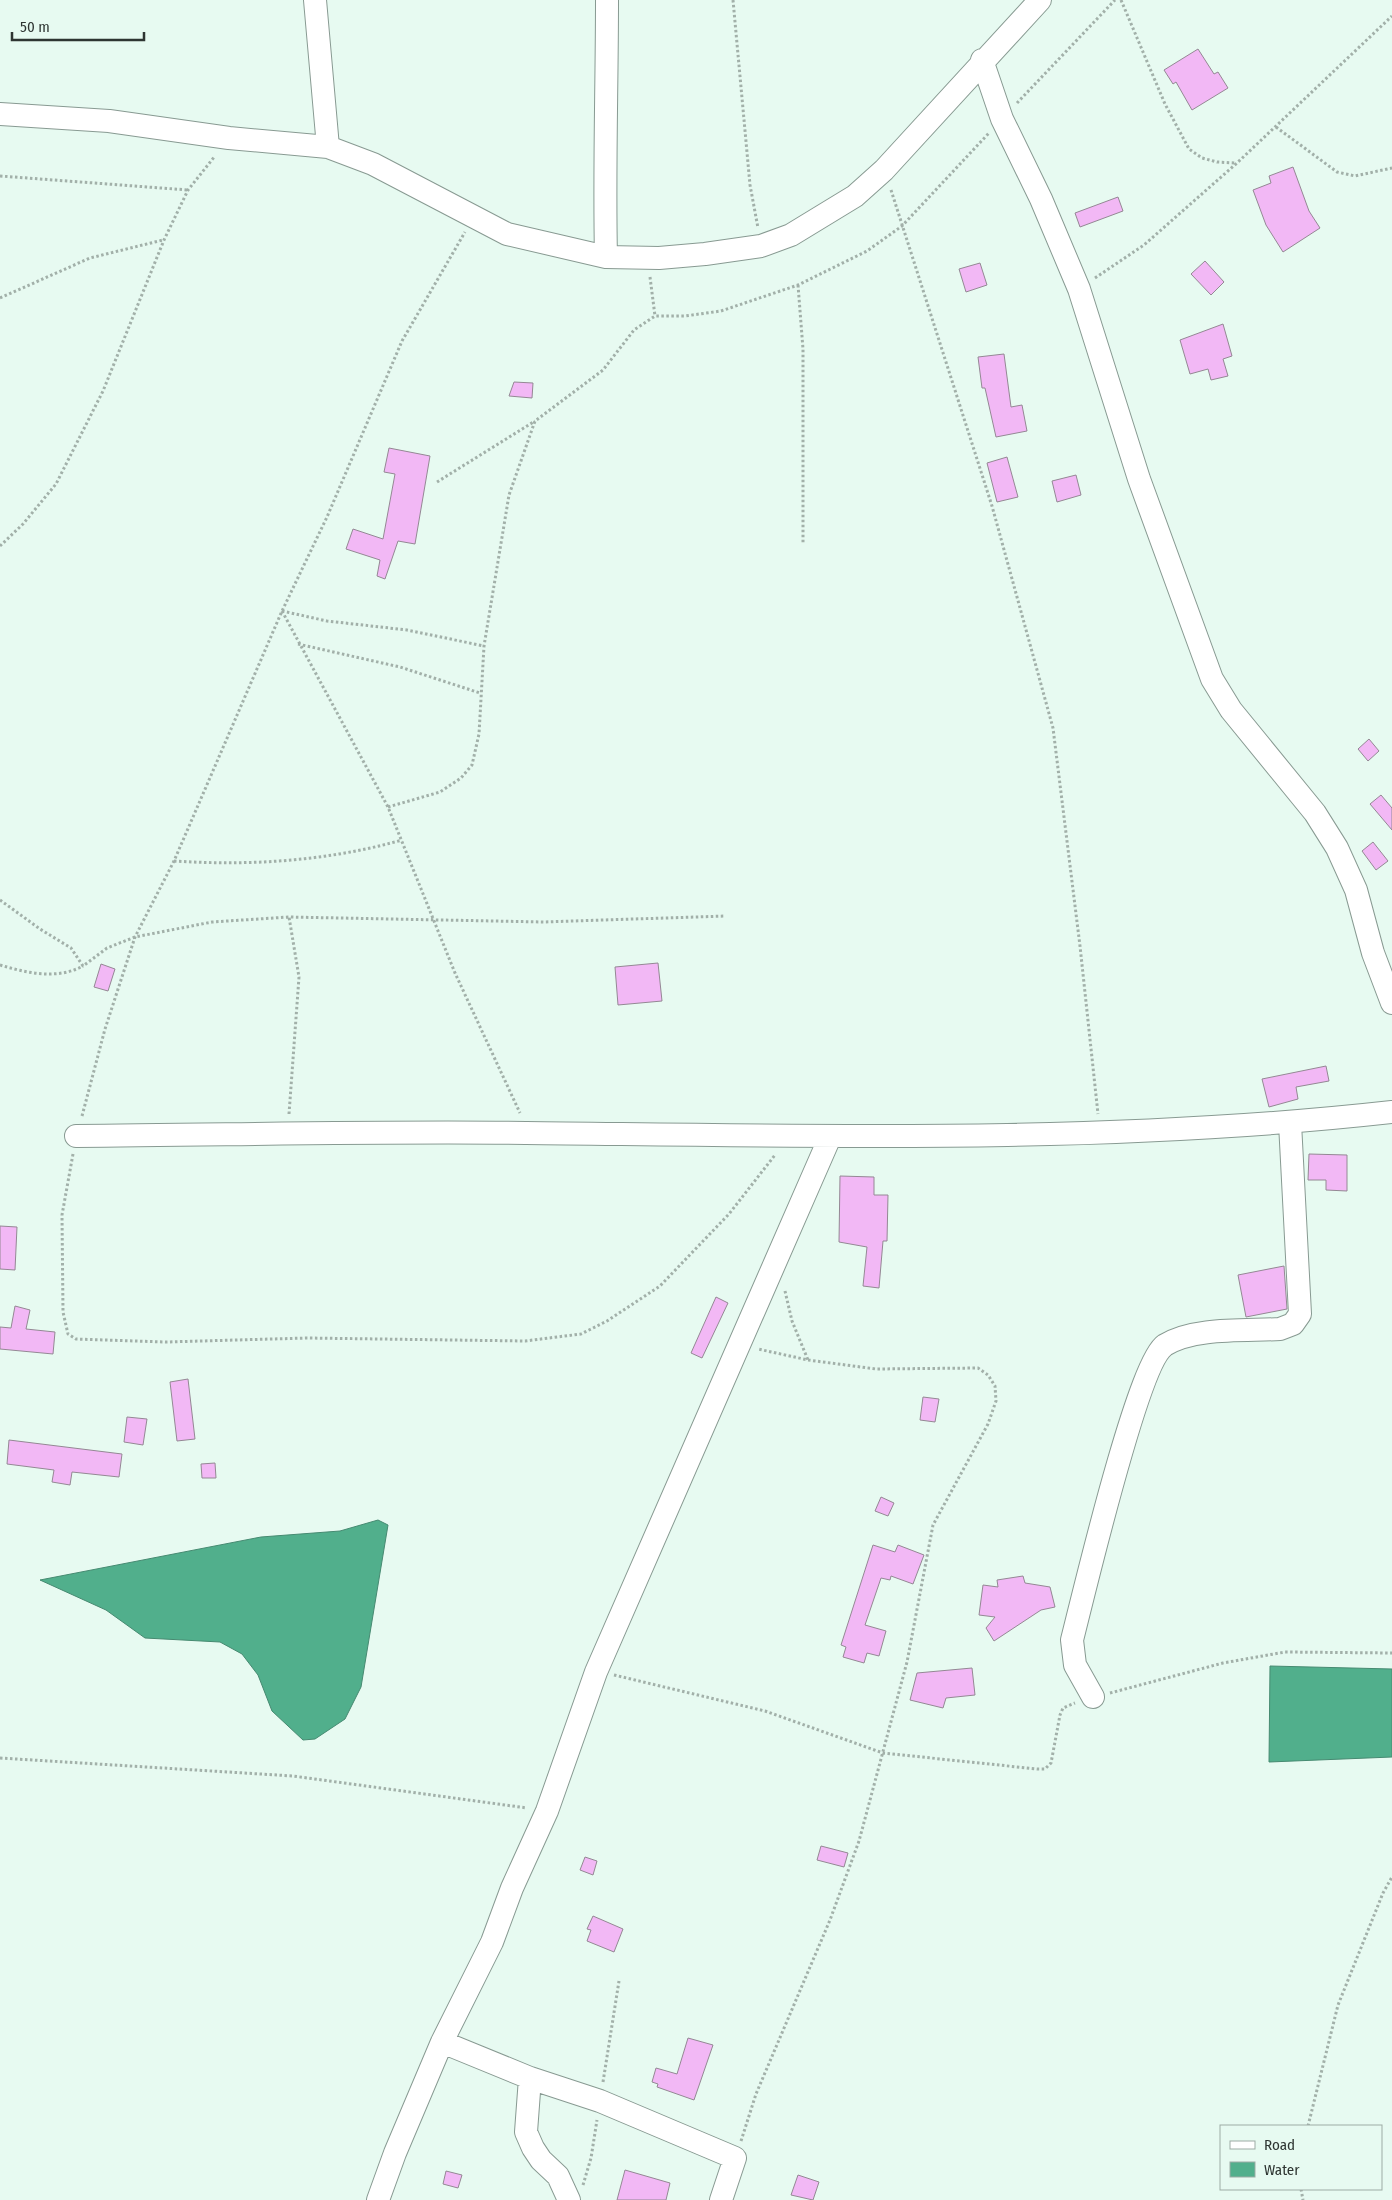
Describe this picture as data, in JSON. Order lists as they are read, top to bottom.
{
  "legend": ["Road", "Water"],
  "scale_bar": "50 m"
}
